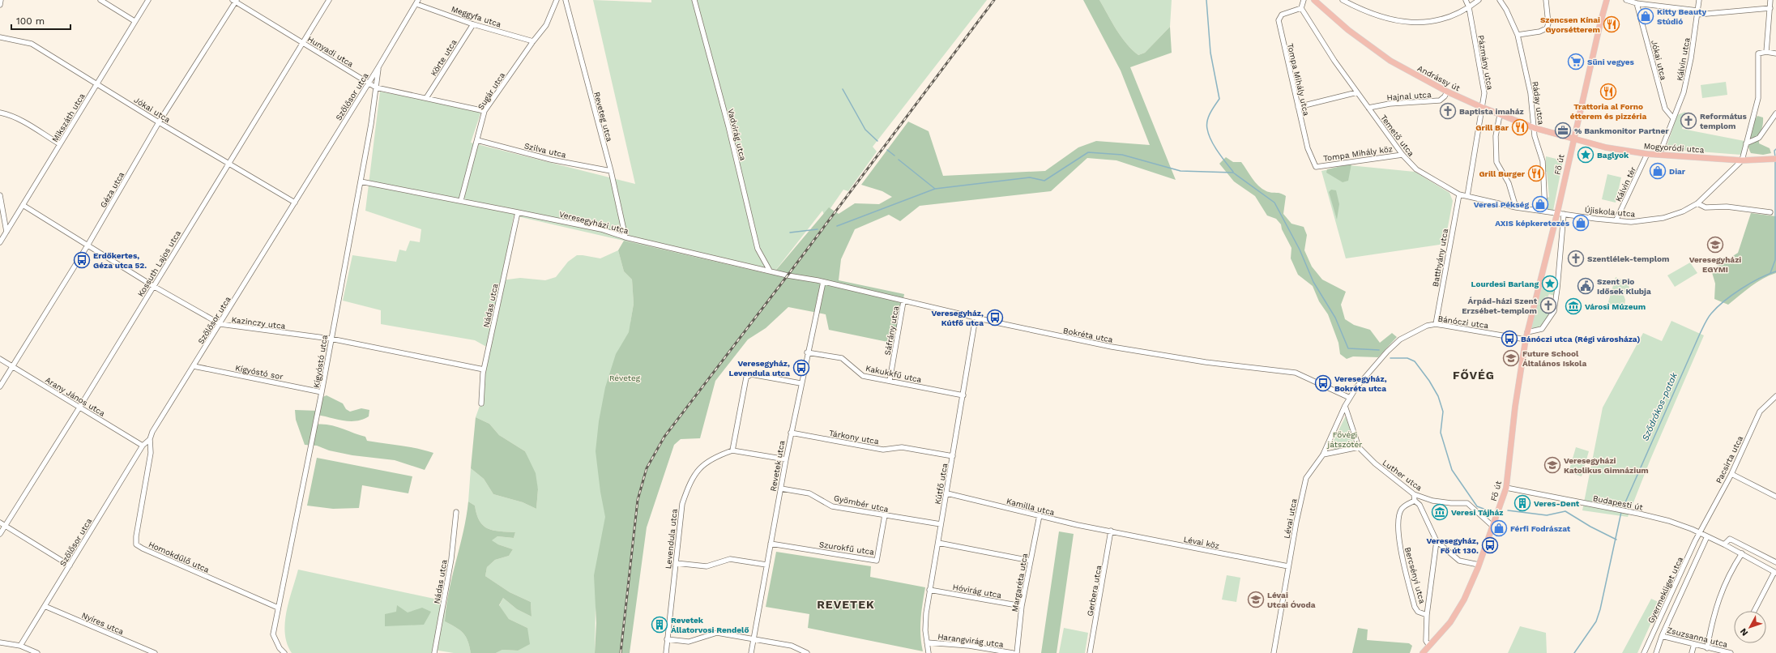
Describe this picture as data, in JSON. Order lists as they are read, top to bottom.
{
  "streets": {
    "main road": ["Andrássy út", "Mogyoródi utca", "Fő út"],
    "street": [
      "Meggyfa utca",
      "Hunyadi utca",
      "Körte utca",
      "Kálvin utca",
      "Jókai utca",
      "Pázmány utca",
      "Tompa Mihály utca",
      "Sugár utca",
      "Hajnal utca",
      "Szőlősor utca",
      "Ráday utca",
      "Reveteg utca",
      "Mikszáth utca",
      "Vadvirág utca",
      "Temető utca",
      "Szilva utca",
      "Tompa Mihály köz",
      "Kálvin tér",
      "Géza utca",
      "Újiskola utca",
      "Veresegyházi utca",
      "Batthyány utca",
      "Kossuth Lajos utca",
      "Nádas utca",
      "Bánóczi utca",
      "Kazinczy utca",
      "Sáfrány utca",
      "Bokréta utca",
      "Kígyóstó utca",
      "Kígyóstó sor",
      "Kakukkfű utca",
      "Arany János utca",
      "Tárkony utca",
      "Pacsirta utca",
      "Revetek utca",
      "Luther utca",
      "Kútfő utca",
      "Budapesti út",
      "Gyömbér utca",
      "Kamilla utca",
      "Lévai utca",
      "Levendula utca",
      "Lévai köz",
      "Szurokfű utca",
      "Homokdűlő utca",
      "Bercsényi utca",
      "Margaréta utca",
      "Gyermekliget utca",
      "Hóvirág utca",
      "Gerbera utca",
      "Nyíres utca",
      "Zsuzsanna utca",
      "Harangvirág utca"
    ]
  },
  "crossings": [
    ["Meggyfa utca", "Körte utca"],
    ["Meggyfa utca", "Sugár utca"],
    ["Meggyfa utca", "Szőlősor utca"],
    ["Hunyadi utca", "Körte utca"],
    ["Hunyadi utca", "Sugár utca"],
    ["Hunyadi utca", "Szőlősor utca"],
    ["Hunyadi utca", "Géza utca"],
    ["Hunyadi utca", "Kossuth Lajos utca"],
    ["Hunyadi utca", "Kígyóstó utca"],
    ["Kálvin utca", "Jókai utca"],
    ["Jókai utca", "Szőlősor utca"],
    ["Jókai utca", "Mikszáth utca"],
    ["Jókai utca", "Géza utca"],
    ["Jókai utca", "Kossuth Lajos utca"],
    ["Pázmány utca", "Andrássy út"],
    ["Pázmány utca", "Temető utca"],
    ["Andrássy út", "Hajnal utca"],
    ["Andrássy út", "Ráday utca"],
    ["Andrássy út", "Mogyoródi utca"],
    ["Andrássy út", "Fő út"],
    ["Tompa Mihály utca", "Temető utca"],
    ["Tompa Mihály utca", "Tompa Mihály köz"],
    ["Sugár utca", "Szilva utca"],
    ["Sugár utca", "Veresegyházi utca"],
    ["Hajnal utca", "Temető utca"],
    ["Szőlősor utca", "Kazinczy utca"],
    ["Szőlősor utca", "Kígyóstó utca"],
    ["Szőlősor utca", "Kígyóstó sor"],
    ["Szőlősor utca", "Arany János utca"],
    ["Szőlősor utca", "Homokdűlő utca"],
    ["Szőlősor utca", "Nyíres utca"],
    ["Ráday utca", "Temető utca"],
    ["Reveteg utca", "Szilva utca"],
    ["Reveteg utca", "Veresegyházi utca"],
    ["Mikszáth utca", "Kazinczy utca"],
    ["Vadvirág utca", "Veresegyházi utca"],
    ["Temető utca", "Tompa Mihály köz"],
    ["Temető utca", "Fő út"],
    ["Temető utca", "Újiskola utca"],
    ["Temető utca", "Batthyány utca"],
    ["Mogyoródi utca", "Fő út"],
    ["Mogyoródi utca", "Kálvin tér"],
    ["Mogyoródi utca", "Újiskola utca"],
    ["Fő út", "Újiskola utca"],
    ["Fő út", "Bánóczi utca"],
    ["Fő út", "Luther utca"],
    ["Fő út", "Budapesti út"],
    ["Kálvin tér", "Újiskola utca"],
    ["Géza utca", "Kazinczy utca"],
    ["Géza utca", "Arany János utca"],
    ["Veresegyházi utca", "Nádas utca"],
    ["Veresegyházi utca", "Bokréta utca"],
    ["Veresegyházi utca", "Kígyóstó utca"],
    ["Veresegyházi utca", "Revetek utca"],
    ["Batthyány utca", "Bánóczi utca"],
    ["Kossuth Lajos utca", "Kazinczy utca"],
    ["Kossuth Lajos utca", "Arany János utca"],
    ["Nádas utca", "Kazinczy utca"],
    ["Bánóczi utca", "Bokréta utca"],
    ["Bánóczi utca", "Lévai utca"],
    ["Kazinczy utca", "Kígyóstó utca"],
    ["Sáfrány utca", "Bokréta utca"],
    ["Sáfrány utca", "Kakukkfű utca"],
    ["Bokréta utca", "Revetek utca"],
    ["Bokréta utca", "Kútfő utca"],
    ["Bokréta utca", "Lévai utca"],
    ["Kígyóstó utca", "Kígyóstó sor"],
    ["Kígyóstó utca", "Homokdűlő utca"],
    ["Kakukkfű utca", "Revetek utca"],
    ["Kakukkfű utca", "Kútfő utca"],
    ["Tárkony utca", "Revetek utca"],
    ["Tárkony utca", "Kútfő utca"],
    ["Pacsirta utca", "Budapesti út"],
    ["Pacsirta utca", "Gyermekliget utca"],
    ["Revetek utca", "Gyömbér utca"],
    ["Revetek utca", "Szurokfű utca"],
    ["Luther utca", "Lévai utca"],
    ["Kútfő utca", "Gyömbér utca"],
    ["Kútfő utca", "Kamilla utca"],
    ["Kútfő utca", "Hóvirág utca"],
    ["Kútfő utca", "Harangvirág utca"],
    ["Budapesti út", "Gyermekliget utca"],
    ["Gyömbér utca", "Szurokfű utca"],
    ["Kamilla utca", "Lévai köz"],
    ["Kamilla utca", "Margaréta utca"],
    ["Kamilla utca", "Gerbera utca"],
    ["Lévai utca", "Lévai köz"],
    ["Lévai köz", "Gerbera utca"],
    ["Margaréta utca", "Hóvirág utca"],
    ["Gyermekliget utca", "Zsuzsanna utca"]
  ],
  "districts": ["FŐVÉG", "REVETEK"],
  "water": ["Sződrákos-patak"],
  "parks": ["Réveteg", "Fővégi játszótér"],
  "places": {
    "shop": [
      "Kitty Beauty Stúdió",
      "Diar",
      "Veresi Pékség",
      "AXIS képkeretezés",
      "Férfi Fodrászat"
    ],
    "restaurant": [
      "Szencsen Kínai Gyorsétterem",
      "Trattoria al Forno étterem és pizzéria",
      "Grill Bar",
      "Grill Burger"
    ],
    "supermarket": ["Süni vegyes"],
    "church": [
      "Baptista imaház",
      "Református templom",
      "Szentlélek-templom",
      "Árpád-házi Szent Erzsébet-templom"
    ],
    "office": ["% Bankmonitor Partner"],
    "place": ["Baglyok", "Lourdesi Barlang"],
    "school or university": [
      "Veresegyházi EGYMI",
      "Future School Általános Iskola",
      "Veresegyházi Katolikus Gimnázium",
      "Lévai Utcai Óvoda"
    ],
    "bus stop": [
      "Erdőkertes, Géza utca 52.",
      "Veresegyház, Kútfő utca",
      "Bánóczi utca (Régi városháza)",
      "Veresegyház, Levendula utca",
      "Veresegyház, Bokréta utca",
      "Veresegyház, Fő út 130."
    ],
    "public building": ["Szent Pio Idősek Klubja"],
    "museum": ["Városi Múzeum", "Veresi Tájház"],
    "building": ["Veres-Dent", "Revetek Állatorvosi Rendelő"]
  },
  "scale_bar": "100 m",
  "north": "bottom left"
}
